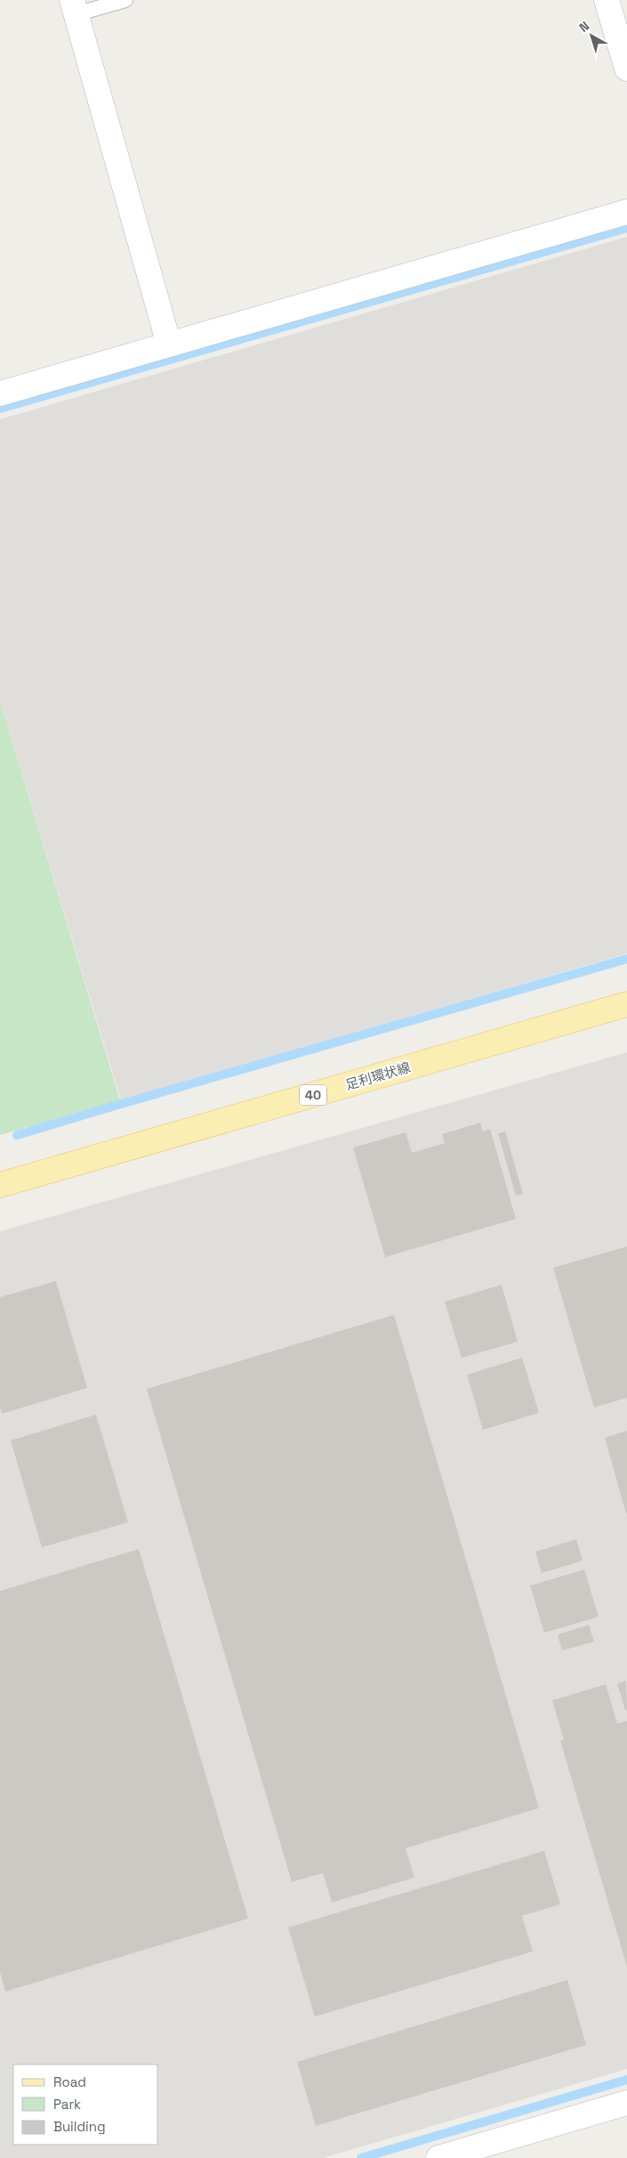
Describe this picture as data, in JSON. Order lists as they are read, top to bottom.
{
  "streets": {
    "main road": ["足利環状線", "40"]
  },
  "legend": ["Road", "Park", "Building"],
  "north": "top left"
}
